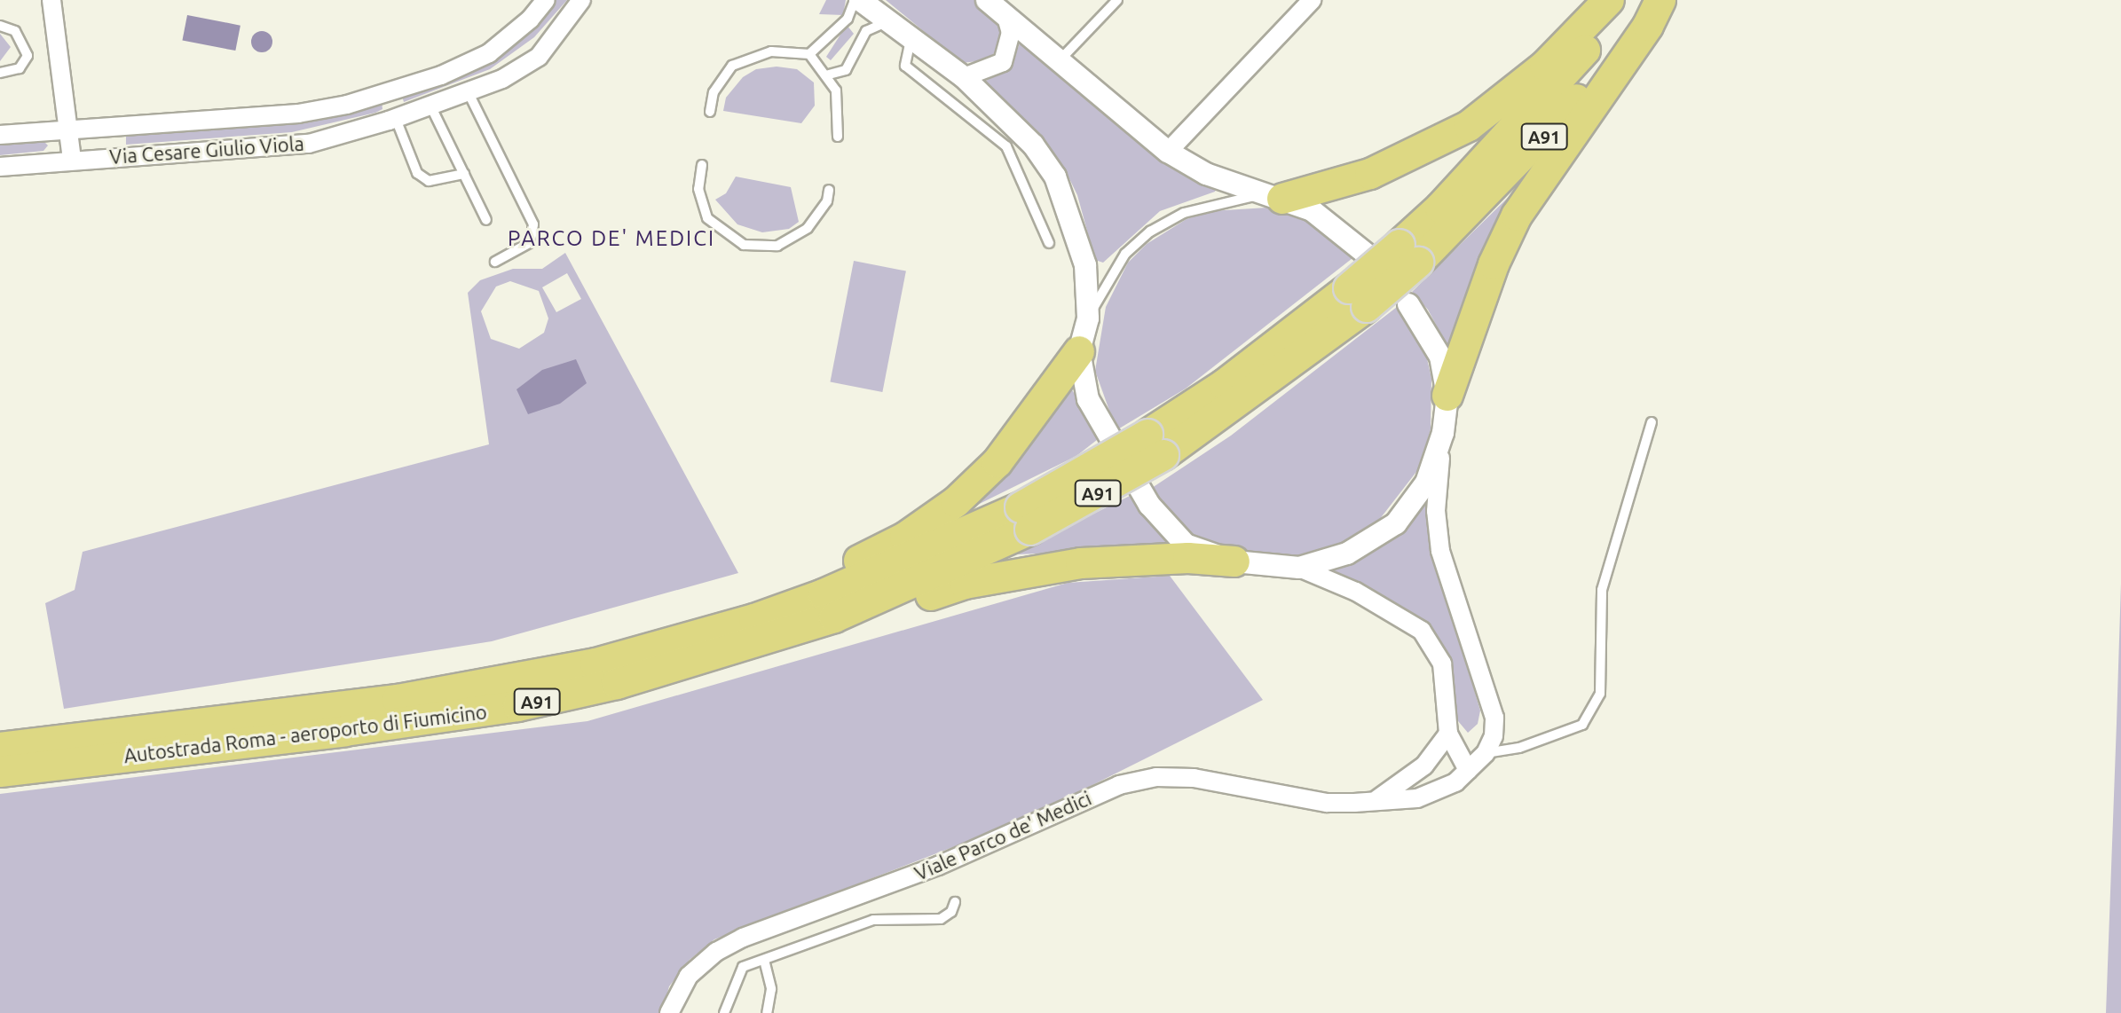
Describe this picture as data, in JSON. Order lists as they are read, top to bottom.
{
  "streets": {
    "highway": ["A91", "Autostrada Roma - aeroporto di Fiumicino"],
    "street": ["Via Cesare Giulio Viola", "Viale Parco de' Medici"]
  },
  "districts": ["PARCO DE' MEDICI"]
}
